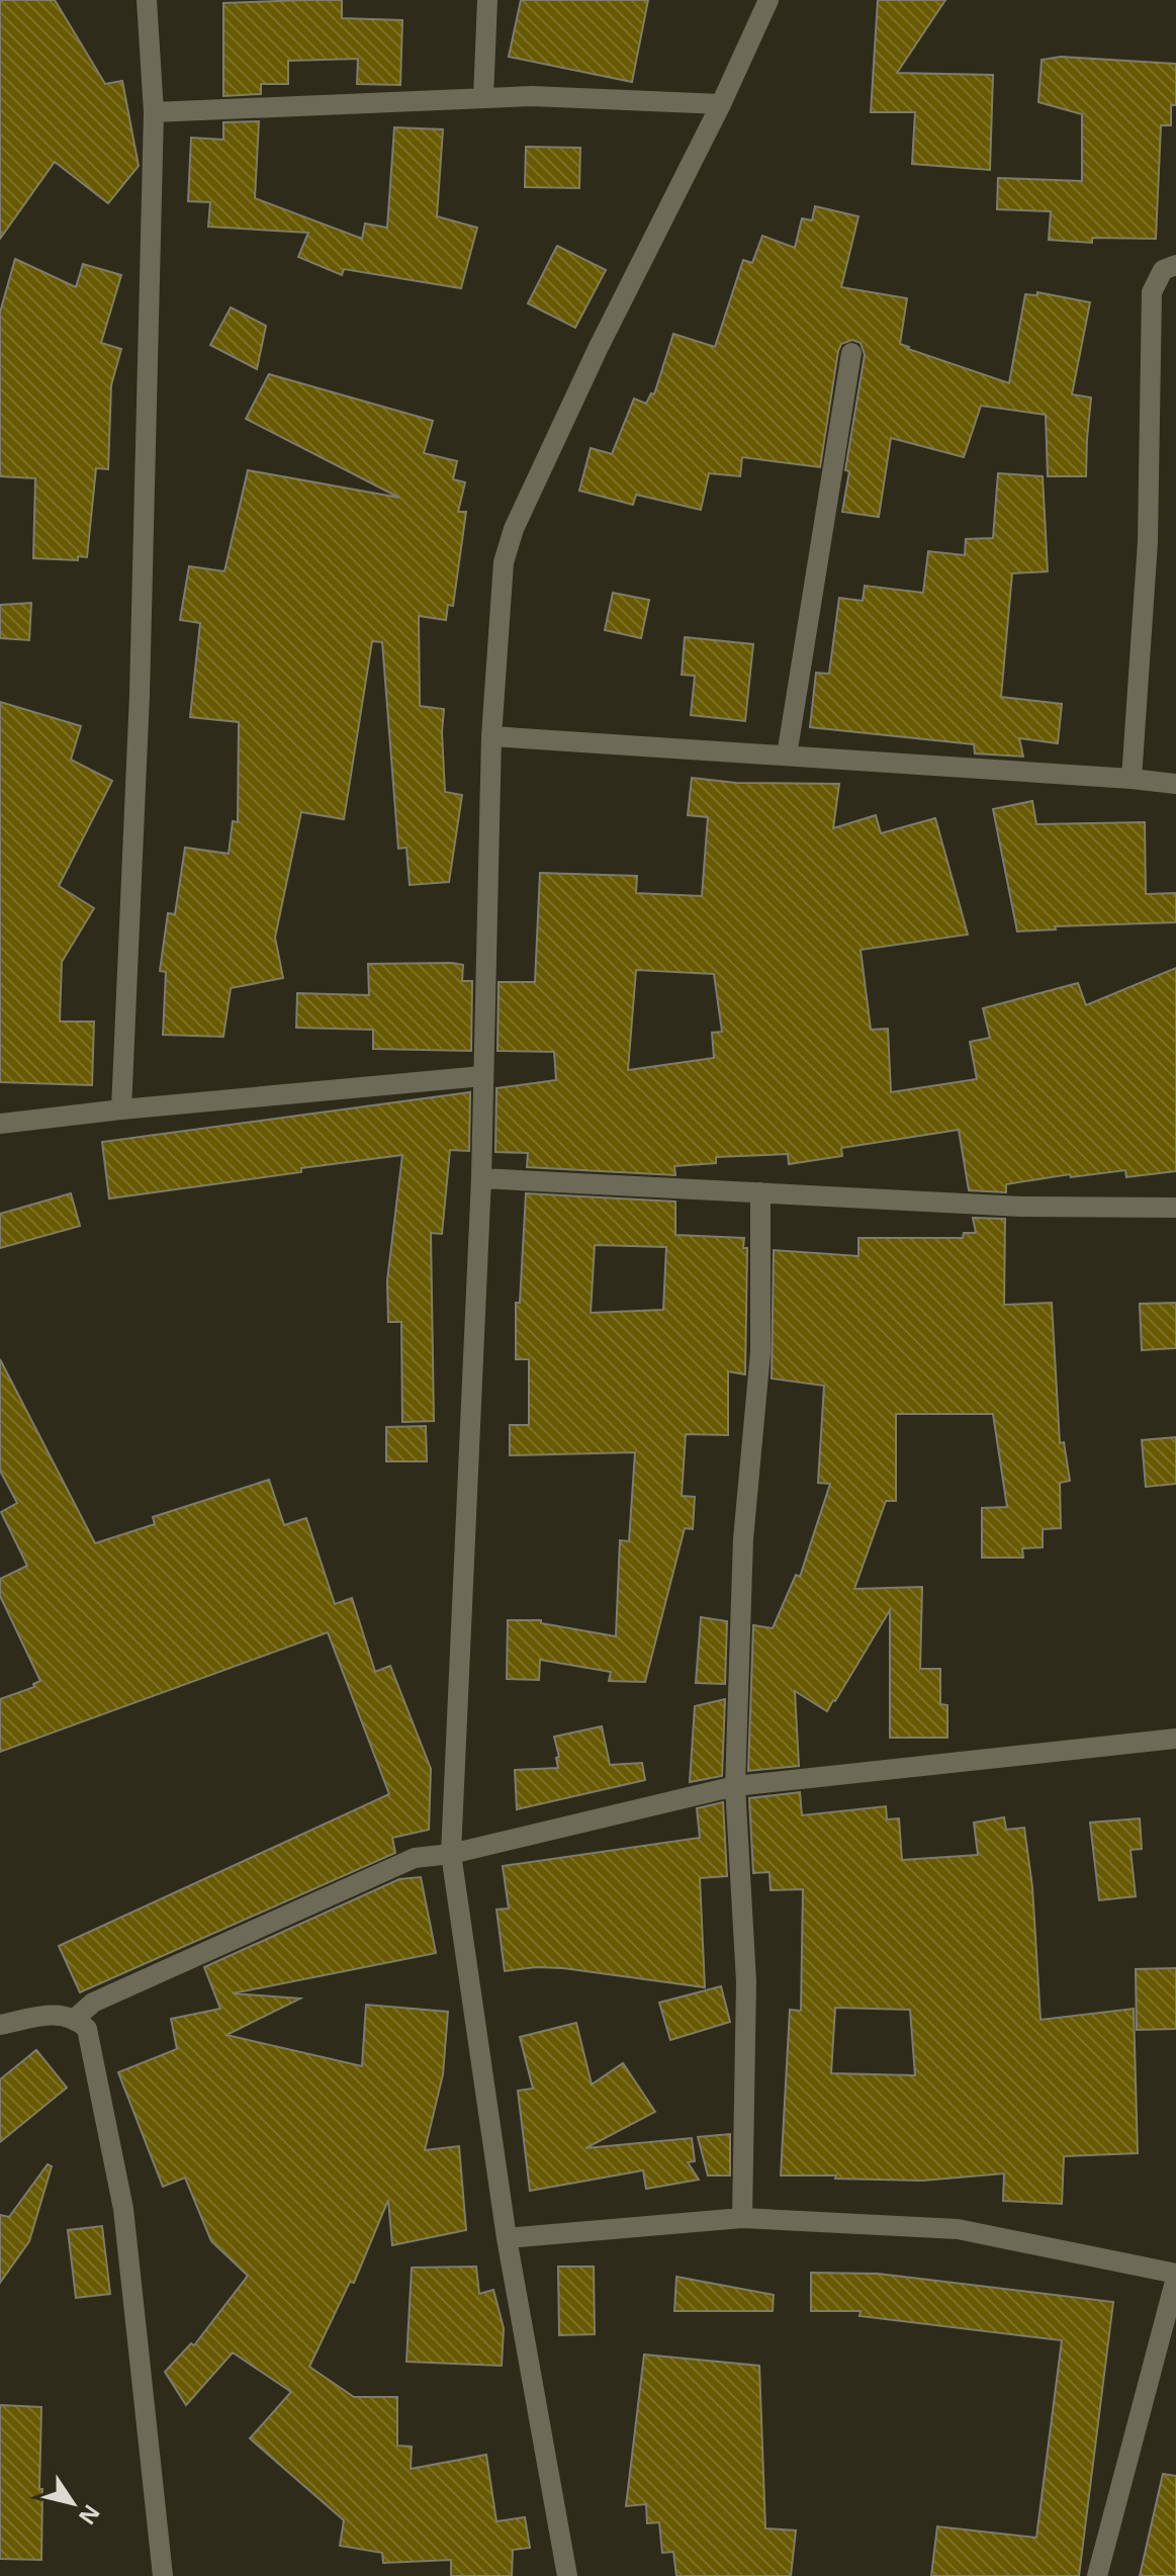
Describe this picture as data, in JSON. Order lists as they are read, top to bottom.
{
  "north": "bottom right"
}
